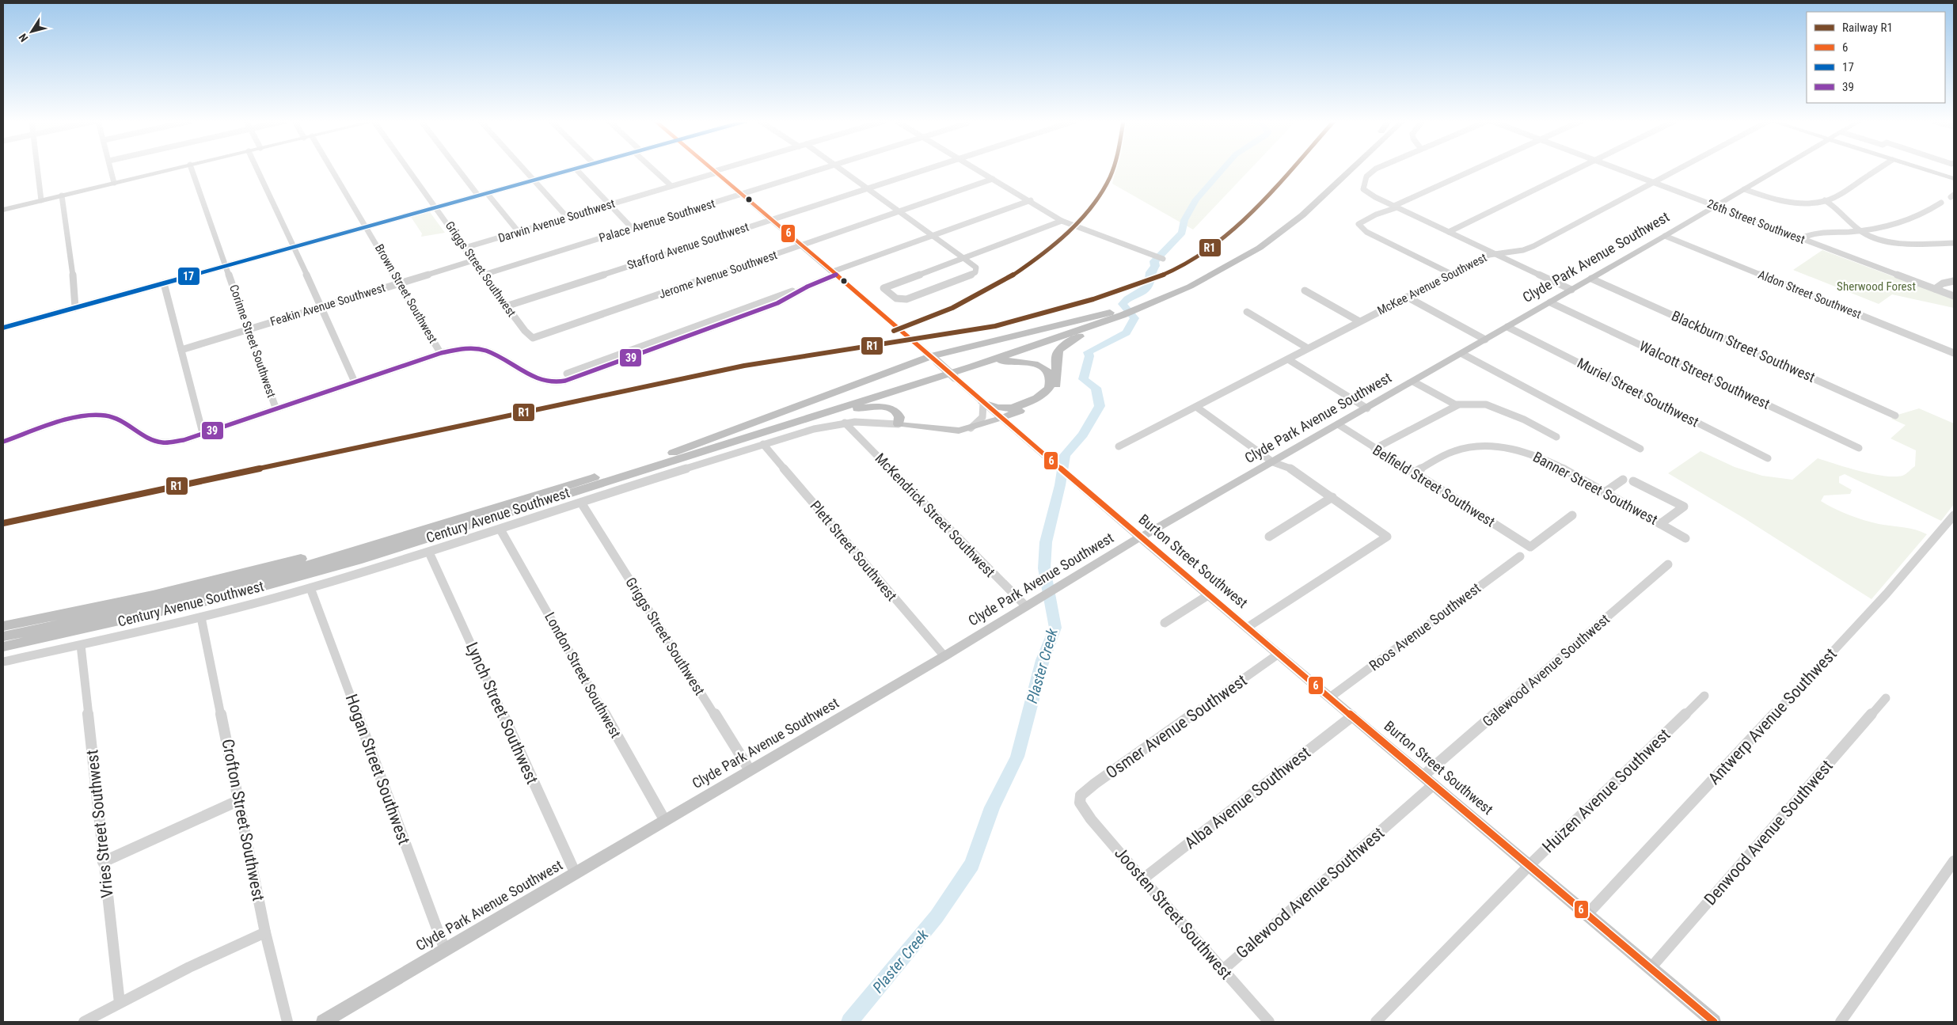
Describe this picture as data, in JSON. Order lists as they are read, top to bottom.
{
  "streets": {
    "main road": ["Clyde Park Avenue Southwest", "Century Avenue Southwest", "Burton Street Southwest"],
    "street": [
      "Darwin Avenue Southwest",
      "Palace Avenue Southwest",
      "26th Street Southwest",
      "Stafford Avenue Southwest",
      "Griggs Street Southwest",
      "Jerome Avenue Southwest",
      "McKee Avenue Southwest",
      "Brown Street Southwest",
      "Aldon Street Southwest",
      "Feakin Avenue Southwest",
      "Corinne Street Southwest",
      "Blackburn Street Southwest",
      "Walcott Street Southwest",
      "Muriel Street Southwest",
      "Belfield Street Southwest",
      "Banner Street Southwest",
      "McKendrick Street Southwest",
      "Plett Street Southwest",
      "Roos Avenue Southwest",
      "Galewood Avenue Southwest",
      "London Street Southwest",
      "Lynch Street Southwest",
      "Antwerp Avenue Southwest",
      "Osmer Avenue Southwest",
      "Hogan Street Southwest",
      "Huizen Avenue Southwest",
      "Alba Avenue Southwest",
      "Crofton Street Southwest",
      "Vries Street Southwest",
      "Denwood Avenue Southwest",
      "Joosten Street Southwest"
    ]
  },
  "crossings": [
    ["Darwin Avenue Southwest", "Griggs Street Southwest"],
    ["Darwin Avenue Southwest", "Burton Street Southwest"],
    ["Palace Avenue Southwest", "Griggs Street Southwest"],
    ["Palace Avenue Southwest", "Burton Street Southwest"],
    ["26th Street Southwest", "Clyde Park Avenue Southwest"],
    ["26th Street Southwest", "McKee Avenue Southwest"],
    ["Stafford Avenue Southwest", "Griggs Street Southwest"],
    ["Stafford Avenue Southwest", "Burton Street Southwest"],
    ["Clyde Park Avenue Southwest", "Griggs Street Southwest"],
    ["Clyde Park Avenue Southwest", "Aldon Street Southwest"],
    ["Clyde Park Avenue Southwest", "Blackburn Street Southwest"],
    ["Clyde Park Avenue Southwest", "Walcott Street Southwest"],
    ["Clyde Park Avenue Southwest", "Muriel Street Southwest"],
    ["Clyde Park Avenue Southwest", "Belfield Street Southwest"],
    ["Clyde Park Avenue Southwest", "McKendrick Street Southwest"],
    ["Clyde Park Avenue Southwest", "Plett Street Southwest"],
    ["Clyde Park Avenue Southwest", "Burton Street Southwest"],
    ["Clyde Park Avenue Southwest", "London Street Southwest"],
    ["Clyde Park Avenue Southwest", "Lynch Street Southwest"],
    ["Clyde Park Avenue Southwest", "Hogan Street Southwest"],
    ["Griggs Street Southwest", "Jerome Avenue Southwest"],
    ["Griggs Street Southwest", "Feakin Avenue Southwest"],
    ["Griggs Street Southwest", "Century Avenue Southwest"],
    ["Jerome Avenue Southwest", "Burton Street Southwest"],
    ["Brown Street Southwest", "Feakin Avenue Southwest"],
    ["Feakin Avenue Southwest", "Corinne Street Southwest"],
    ["Belfield Street Southwest", "Banner Street Southwest"],
    ["Century Avenue Southwest", "McKendrick Street Southwest"],
    ["Century Avenue Southwest", "Plett Street Southwest"],
    ["Century Avenue Southwest", "Burton Street Southwest"],
    ["Century Avenue Southwest", "London Street Southwest"],
    ["Century Avenue Southwest", "Lynch Street Southwest"],
    ["Century Avenue Southwest", "Hogan Street Southwest"],
    ["Century Avenue Southwest", "Crofton Street Southwest"],
    ["Century Avenue Southwest", "Vries Street Southwest"],
    ["Burton Street Southwest", "Roos Avenue Southwest"],
    ["Burton Street Southwest", "Galewood Avenue Southwest"],
    ["Burton Street Southwest", "Antwerp Avenue Southwest"],
    ["Burton Street Southwest", "Osmer Avenue Southwest"],
    ["Burton Street Southwest", "Huizen Avenue Southwest"],
    ["Burton Street Southwest", "Alba Avenue Southwest"],
    ["Burton Street Southwest", "Denwood Avenue Southwest"],
    ["Galewood Avenue Southwest", "Joosten Street Southwest"],
    ["Osmer Avenue Southwest", "Joosten Street Southwest"],
    ["Alba Avenue Southwest", "Joosten Street Southwest"]
  ],
  "water": ["Plaster Creek"],
  "parks": ["Sherwood Forest"],
  "lines": [
    "rail line R1",
    "transit line 6",
    "transit line 17",
    "transit line 39"
  ],
  "legend": [
    "Railway R1",
    "6",
    "17",
    "39"
  ],
  "north": "bottom left"
}
